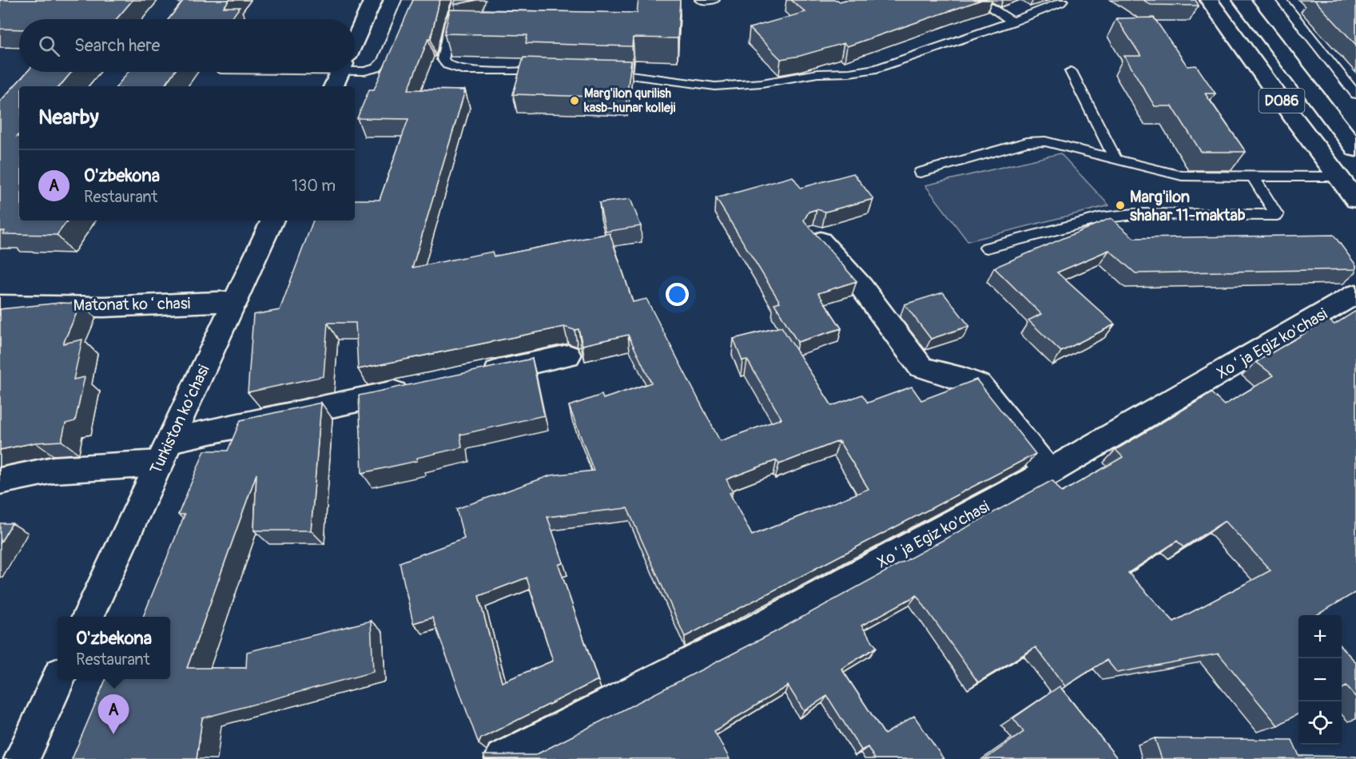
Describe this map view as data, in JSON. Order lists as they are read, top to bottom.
{
  "streets": {
    "street": [
      "D086",
      "Matonat koʻchasi",
      "Xoʻja Egiz ko'chasi",
      "Turkiston ko’chasi"
    ]
  },
  "crossings": [
    ["Matonat koʻchasi", "Turkiston ko’chasi"]
  ],
  "places": ["Marg'ilon qurilish kasb-hunar kolleji", "Marg'ilon shahar 11-maktab"],
  "page": {
    "search": "Search here",
    "heading": "Nearby",
    "list": [
      {
        "mark": "A",
        "name": "O'zbekona",
        "note": "Restaurant",
        "value": "130 m"
      }
    ],
    "map_buttons": ["+", "−"],
    "popup": ["O'zbekona", "Restaurant"],
    "pins": "A"
  }
}
